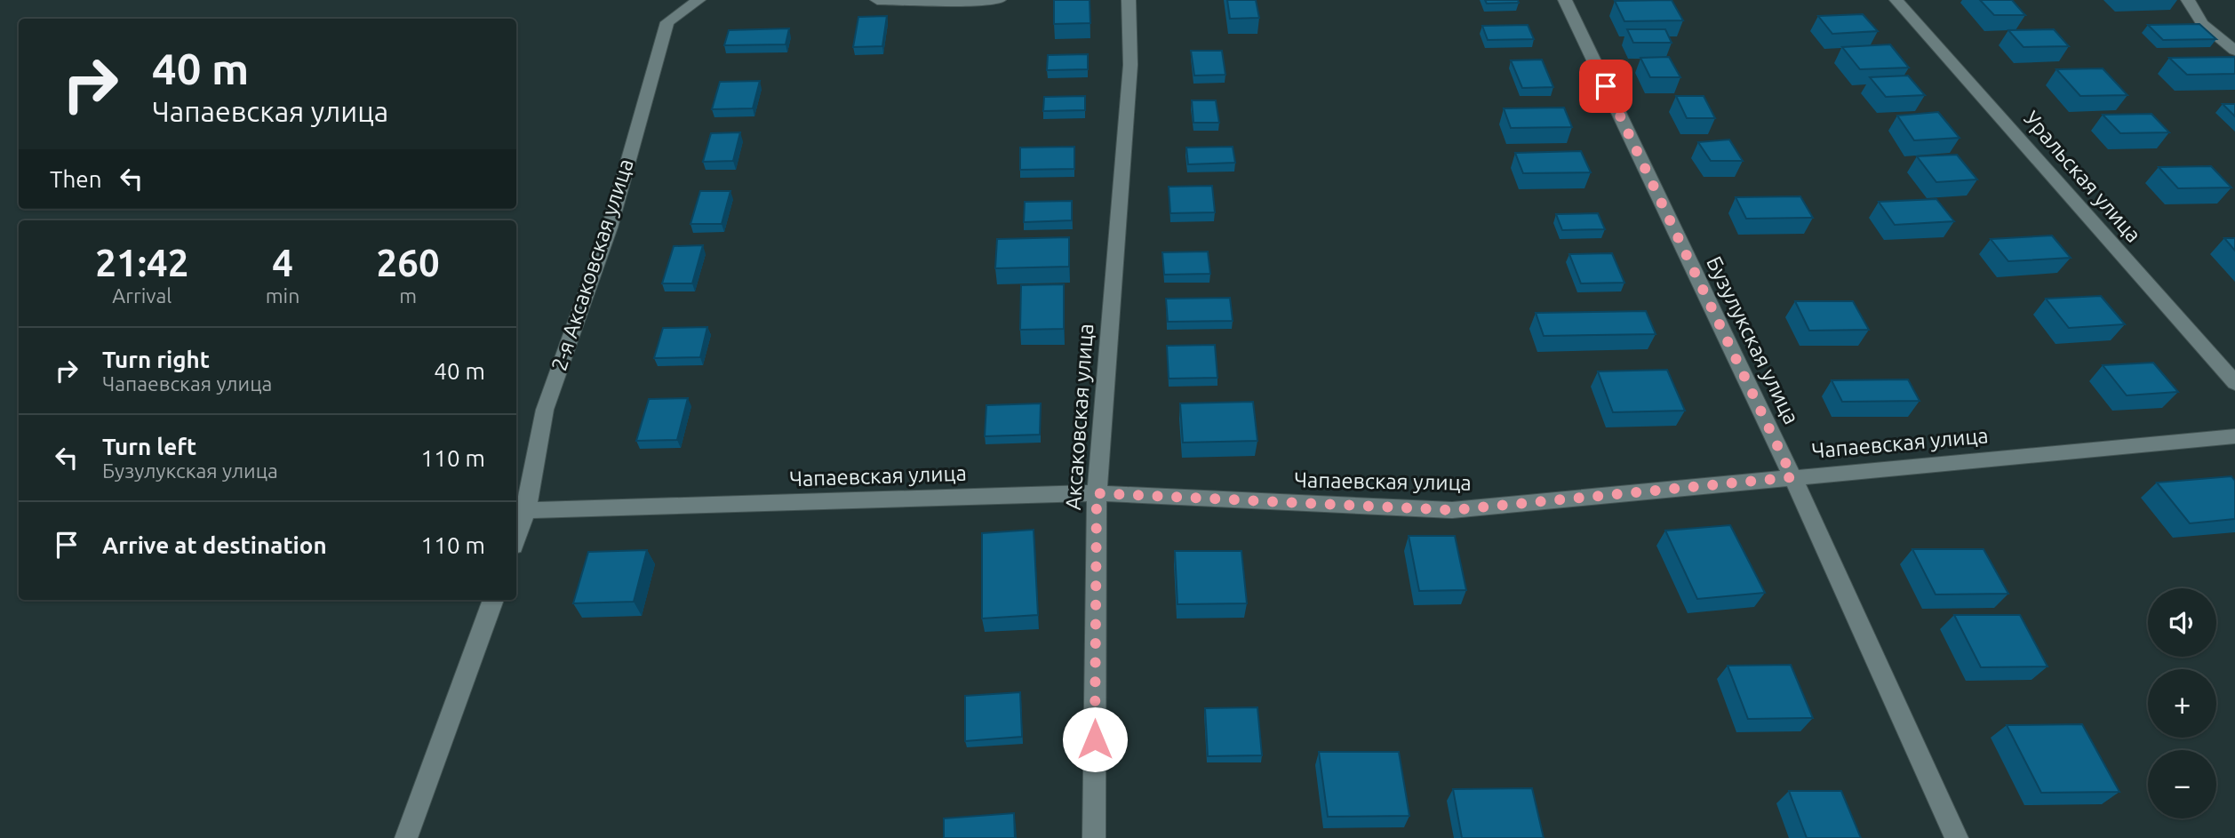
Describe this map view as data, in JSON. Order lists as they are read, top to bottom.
{
  "streets": {
    "street": [
      "Уральская улица",
      "2-я Аксаковская улица",
      "Бузулукская улица",
      "Аксаковская улица",
      "Чапаевская улица"
    ]
  },
  "crossings": [
    ["2-я Аксаковская улица", "Чапаевская улица"],
    ["Бузулукская улица", "Чапаевская улица"],
    ["Аксаковская улица", "Чапаевская улица"]
  ],
  "page": {
    "turn": ["40 m", "Чапаевская улица"],
    "then": "Then",
    "eta": [
      "21:42",
      "Arrival",
      "4",
      "min",
      "260",
      "m"
    ],
    "list": [
      {
        "name": "Turn right",
        "note": "Чапаевская улица",
        "value": "40 m"
      },
      {
        "name": "Turn left",
        "note": "Бузулукская улица",
        "value": "110 m"
      },
      {
        "name": "Arrive at destination",
        "value": "110 m"
      }
    ],
    "map_buttons": ["+", "−"]
  }
}
